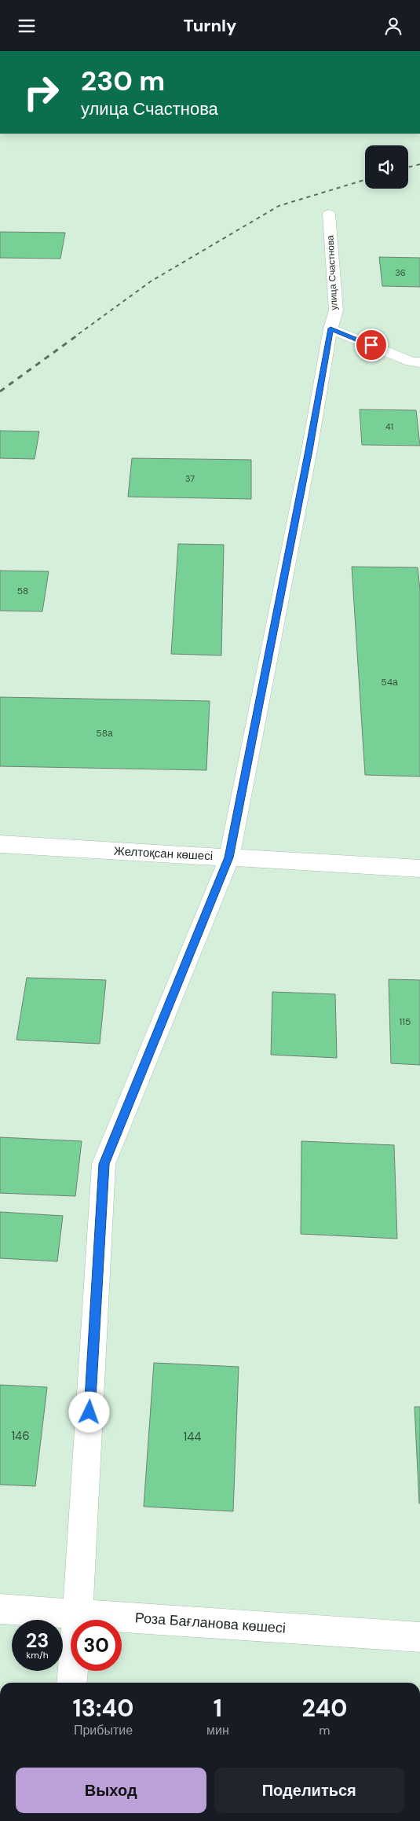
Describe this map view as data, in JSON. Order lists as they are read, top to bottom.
{
  "streets": {
    "street": ["улица Счастнова", "Желтоқсан көшесі", "Роза Бағланова көшесі"]
  },
  "crossings": [
    ["улица Счастнова", "Желтоқсан көшесі"],
    ["улица Счастнова", "Роза Бағланова көшесі"]
  ],
  "house_numbers": [
    "36",
    "41",
    "37",
    "58",
    "54а",
    "58а",
    "115",
    "146",
    "144"
  ],
  "page": {
    "header": "Turnly",
    "turn": ["230 m", "улица Счастнова"],
    "speed": "23 km/h",
    "limit": "30",
    "eta": [
      "13:40",
      "Прибытие",
      "1",
      "мин",
      "240",
      "m"
    ],
    "buttons": ["Выход", "Поделиться"]
  }
}
